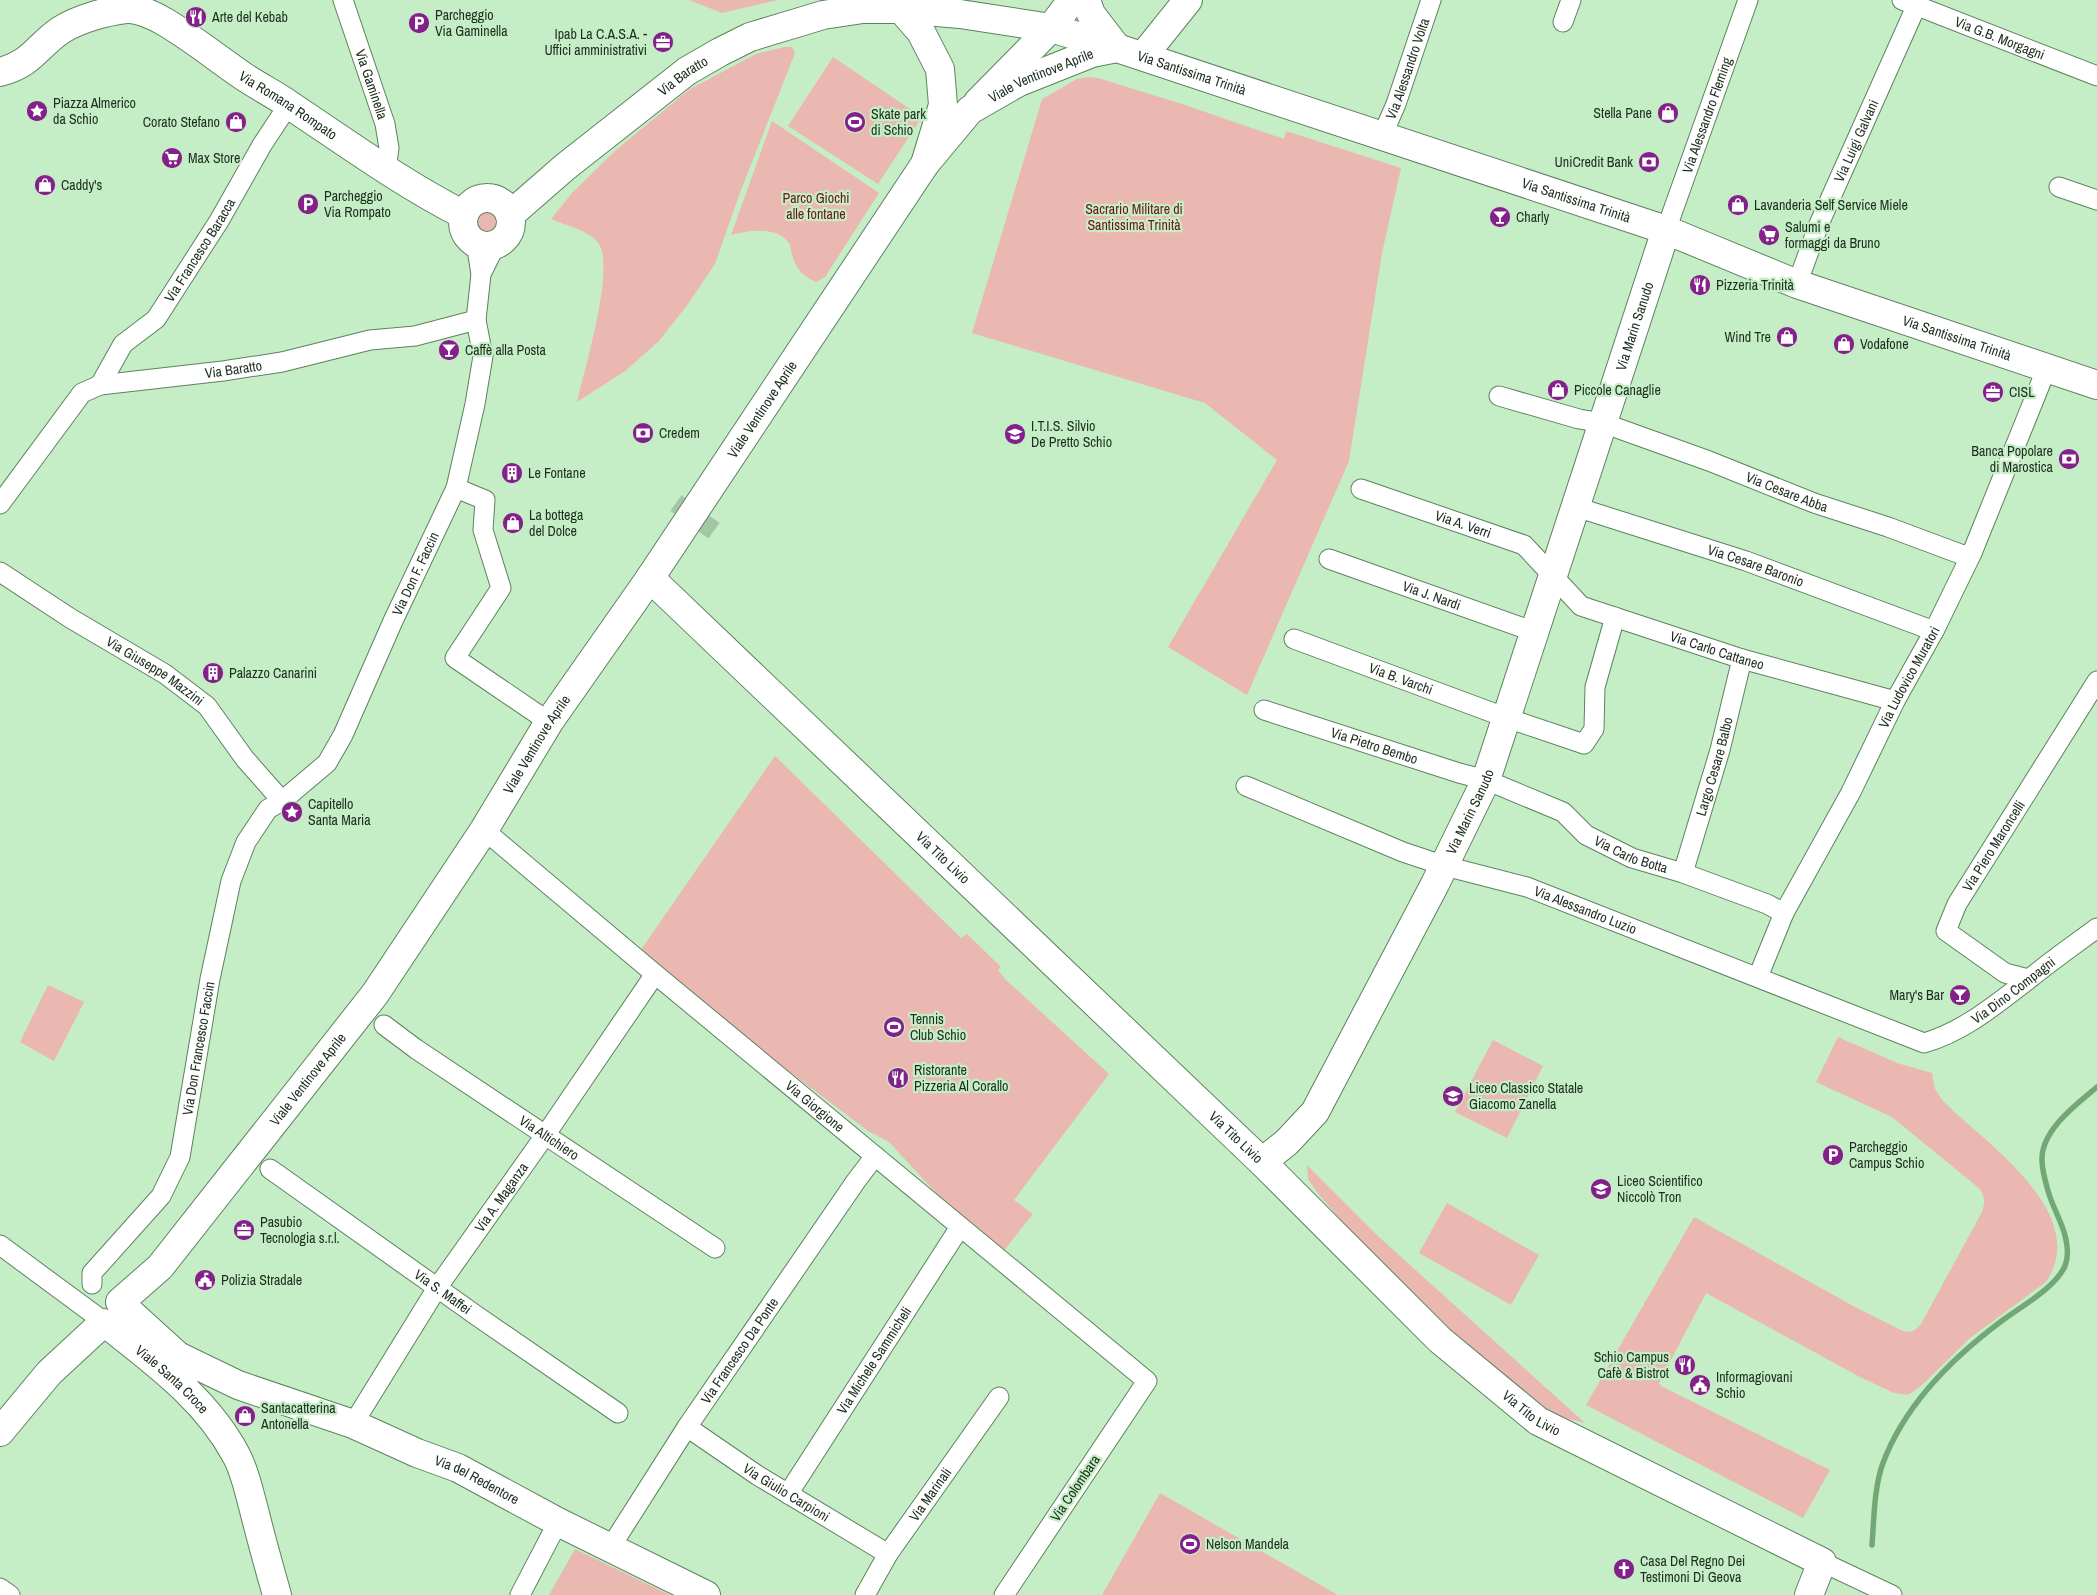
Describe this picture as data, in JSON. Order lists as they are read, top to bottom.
{
  "streets": {
    "street": [
      "Via G.B. Morgagni",
      "Via Alessandro Volta",
      "Via Santissima Trinità",
      "Viale Ventinove Aprile",
      "Via Baratto",
      "Via Gaminella",
      "Via Romana Rompato",
      "Via Alessandro Fleming",
      "Via Luigi Galvani",
      "Via Francesco Baracca",
      "Via Marin Sanudo",
      "Via Cesare Abba",
      "Via A. Verri",
      "Via Cesare Baronio",
      "Via Don F. Faccin",
      "Via J. Nardi",
      "Via Carlo Cattaneo",
      "Via Giuseppe Mazzini",
      "Via Ludovico Muratori",
      "Via B. Varchi",
      "Via Pietro Bembo",
      "Largo Cesare Balbo",
      "Via Piero Maroncelli",
      "Via Carlo Botta",
      "Via Tito Livio",
      "Via Alessandro Luzio",
      "Via Dino Compagni",
      "Via Don Francesco Faccin",
      "Via Giorgione",
      "Via Altichiero",
      "Via A. Maganza",
      "Via S. Maffei",
      "Via Francesco Da Ponte",
      "Via Michele Sammicheli",
      "Viale Santa Croce",
      "Via del Redentore",
      "Via Colombara",
      "Via Giulio Carpioni",
      "Via Marinali"
    ]
  },
  "crossings": [
    ["Via G.B. Morgagni", "Via Luigi Galvani"],
    ["Via Alessandro Volta", "Via Santissima Trinità"],
    ["Via Santissima Trinità", "Viale Ventinove Aprile"],
    ["Via Santissima Trinità", "Via Baratto"],
    ["Via Santissima Trinità", "Via Alessandro Fleming"],
    ["Via Santissima Trinità", "Via Luigi Galvani"],
    ["Via Santissima Trinità", "Via Marin Sanudo"],
    ["Via Santissima Trinità", "Via Ludovico Muratori"],
    ["Viale Ventinove Aprile", "Via Baratto"],
    ["Viale Ventinove Aprile", "Via Don F. Faccin"],
    ["Viale Ventinove Aprile", "Via Tito Livio"],
    ["Viale Ventinove Aprile", "Via Giorgione"],
    ["Viale Ventinove Aprile", "Viale Santa Croce"],
    ["Via Baratto", "Via Romana Rompato"],
    ["Via Baratto", "Via Francesco Baracca"],
    ["Via Baratto", "Via Don F. Faccin"],
    ["Via Gaminella", "Via Romana Rompato"],
    ["Via Romana Rompato", "Via Francesco Baracca"],
    ["Via Alessandro Fleming", "Via Marin Sanudo"],
    ["Via Marin Sanudo", "Via Cesare Abba"],
    ["Via Marin Sanudo", "Via A. Verri"],
    ["Via Marin Sanudo", "Via Cesare Baronio"],
    ["Via Marin Sanudo", "Via J. Nardi"],
    ["Via Marin Sanudo", "Via Carlo Cattaneo"],
    ["Via Marin Sanudo", "Via B. Varchi"],
    ["Via Marin Sanudo", "Via Pietro Bembo"],
    ["Via Marin Sanudo", "Via Carlo Botta"],
    ["Via Marin Sanudo", "Via Tito Livio"],
    ["Via Marin Sanudo", "Via Alessandro Luzio"],
    ["Via Cesare Abba", "Via Ludovico Muratori"],
    ["Via A. Verri", "Via Carlo Cattaneo"],
    ["Via Cesare Baronio", "Via Ludovico Muratori"],
    ["Via Don F. Faccin", "Via Giuseppe Mazzini"],
    ["Via Don F. Faccin", "Via Don Francesco Faccin"],
    ["Via Carlo Cattaneo", "Via Ludovico Muratori"],
    ["Via Carlo Cattaneo", "Via B. Varchi"],
    ["Via Carlo Cattaneo", "Largo Cesare Balbo"],
    ["Via Giuseppe Mazzini", "Via Don Francesco Faccin"],
    ["Via Ludovico Muratori", "Via Carlo Botta"],
    ["Via Ludovico Muratori", "Via Alessandro Luzio"],
    ["Via Pietro Bembo", "Via Carlo Botta"],
    ["Largo Cesare Balbo", "Via Carlo Botta"],
    ["Via Piero Maroncelli", "Via Dino Compagni"],
    ["Via Alessandro Luzio", "Via Dino Compagni"],
    ["Via Giorgione", "Via A. Maganza"],
    ["Via Giorgione", "Via Francesco Da Ponte"],
    ["Via Giorgione", "Via Michele Sammicheli"],
    ["Via Giorgione", "Via Colombara"],
    ["Via Altichiero", "Via A. Maganza"],
    ["Via A. Maganza", "Via S. Maffei"],
    ["Via A. Maganza", "Via del Redentore"],
    ["Via Francesco Da Ponte", "Via del Redentore"],
    ["Via Francesco Da Ponte", "Via Giulio Carpioni"],
    ["Via Michele Sammicheli", "Via Giulio Carpioni"],
    ["Viale Santa Croce", "Via del Redentore"],
    ["Via Giulio Carpioni", "Via Marinali"]
  ],
  "parks": ["Parco Giochi alle fontane", "Sacrario Militare di Santissima Trinità"],
  "places": {
    "restaurant": [
      "Arte del Kebab",
      "Pizzeria Trinità",
      "Ristorante Pizzeria Al Corallo",
      "Schio Campus Cafè & Bistrot"
    ],
    "parking": ["Parcheggio Via Gaminella", "Parcheggio Via Rompato", "Parcheggio Campus Schio"],
    "office": ["Ipab La C.A.S.A. - Uffici amministrativi", "CISL", "Pasubio Tecnologia s.r.l."],
    "place": ["Piazza Almerico da Schio", "Capitello Santa Maria"],
    "shop": [
      "Stella Pane",
      "Corato Stefano",
      "Caddy's",
      "Lavanderia Self Service Miele",
      "Wind Tre",
      "Vodafone",
      "Piccole Canaglie",
      "La bottega del Dolce",
      "Santacatterina Antonella"
    ],
    "sports": ["Skate park di Schio", "Tennis Club Schio", "Nelson Mandela"],
    "supermarket": ["Max Store", "Salumi e formaggi da Bruno"],
    "bank": ["UniCredit Bank", "Credem", "Banca Popolare di Marostica"],
    "bar": ["Charly", "Caffè alla Posta", "Mary's Bar"],
    "school or university": ["I.T.I.S. Silvio De Pretto Schio", "Liceo Classico Statale Giacomo Zanella", "Liceo Scientifico Niccolò Tron"],
    "building": ["Le Fontane", "Palazzo Canarini"],
    "public building": ["Polizia Stradale", "Informagiovani Schio"],
    "church": ["Casa Del Regno Dei Testimoni Di Geova"]
  }
}
